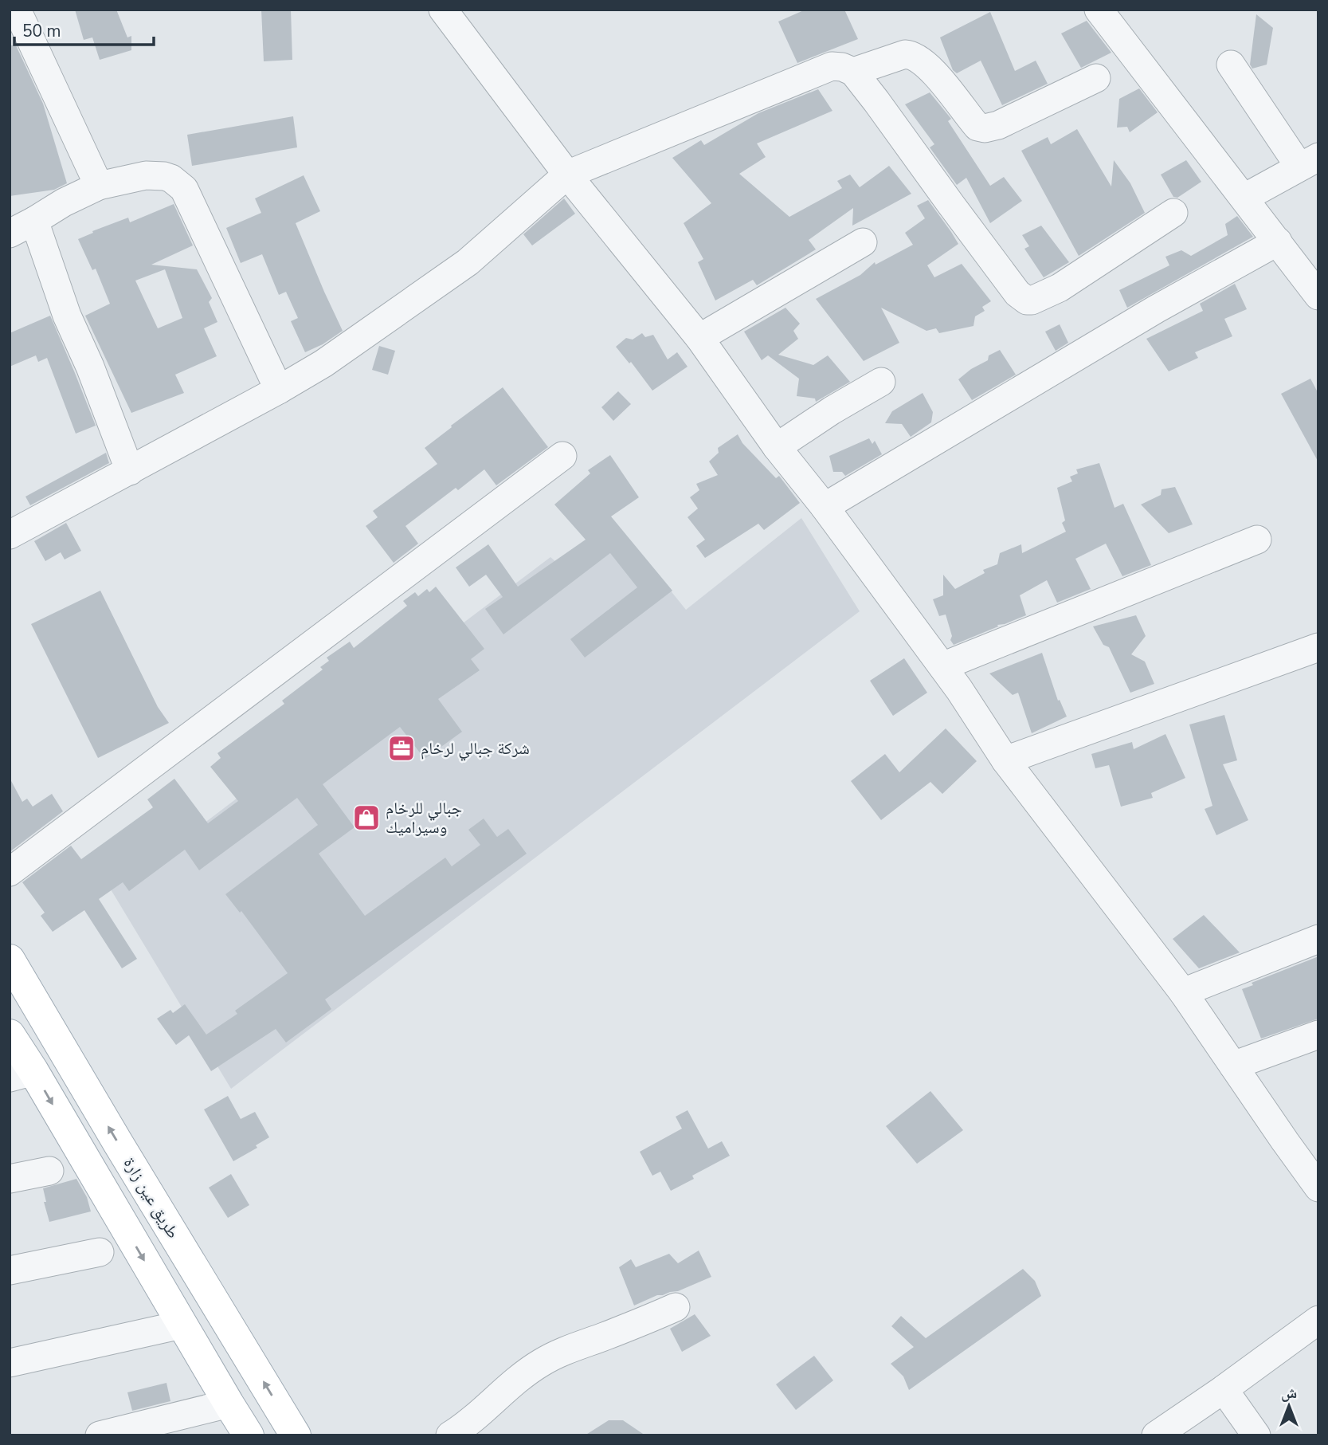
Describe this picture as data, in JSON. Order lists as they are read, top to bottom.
{
  "streets": {
    "main road": ["طريق عين زارة"]
  },
  "places": {
    "office": ["شركة جبالي لرخام"],
    "shop": ["جبالي للرخام وسيراميك"]
  },
  "scale_bar": "50 m",
  "north": "top"
}
